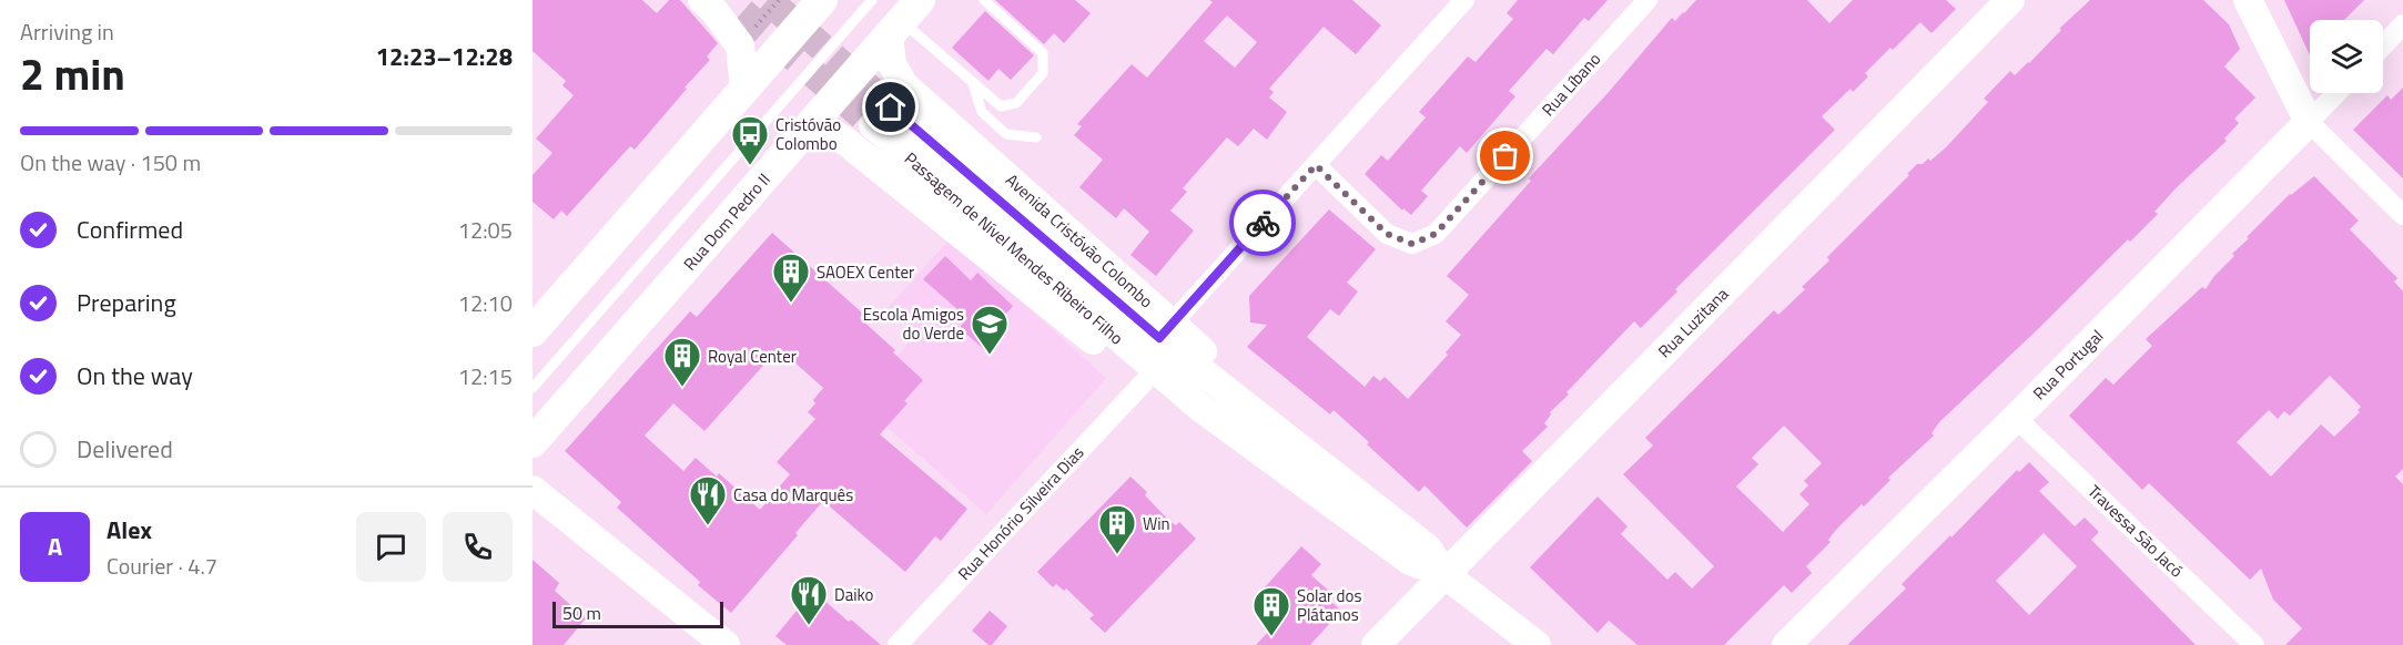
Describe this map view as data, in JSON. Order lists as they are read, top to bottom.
{
  "streets": {
    "main road": [
      "Rua Dom Pedro II",
      "Avenida Cristóvão Colombo",
      "Passagem de Nível Mendes Ribeiro Filho",
      "Rua Luzitana",
      "Rua Portugal"
    ],
    "street": ["Rua Líbano", "Rua Honório Silveira Dias", "Travessa São Jacó"]
  },
  "crossings": [
    ["Rua Dom Pedro II", "Avenida Cristóvão Colombo"],
    ["Avenida Cristóvão Colombo", "Passagem de Nível Mendes Ribeiro Filho"],
    ["Avenida Cristóvão Colombo", "Rua Luzitana"],
    ["Avenida Cristóvão Colombo", "Rua Honório Silveira Dias"],
    ["Passagem de Nível Mendes Ribeiro Filho", "Rua Honório Silveira Dias"],
    ["Rua Portugal", "Travessa São Jacó"]
  ],
  "places": {
    "bus stop": ["Cristóvão Colombo"],
    "building": [
      "SAOEX Center",
      "Royal Center",
      "Win",
      "Solar dos Plátanos"
    ],
    "school or university": ["Escola Amigos do Verde"],
    "restaurant": ["Casa do Marquês", "Daiko"]
  },
  "scale_bar": "50 m",
  "page": {
    "heading": ["2 min", "Arriving in", "12:23–12:28"],
    "panel": ["Alex", "Courier · 4.7"],
    "bar": "On the way · 150 m",
    "list": [
      ["Confirmed", "12:05"],
      ["Preparing", "12:10"],
      ["On the way", "12:15"],
      "Delivered"
    ],
    "round": "A",
    "scale": "50 m"
  }
}
